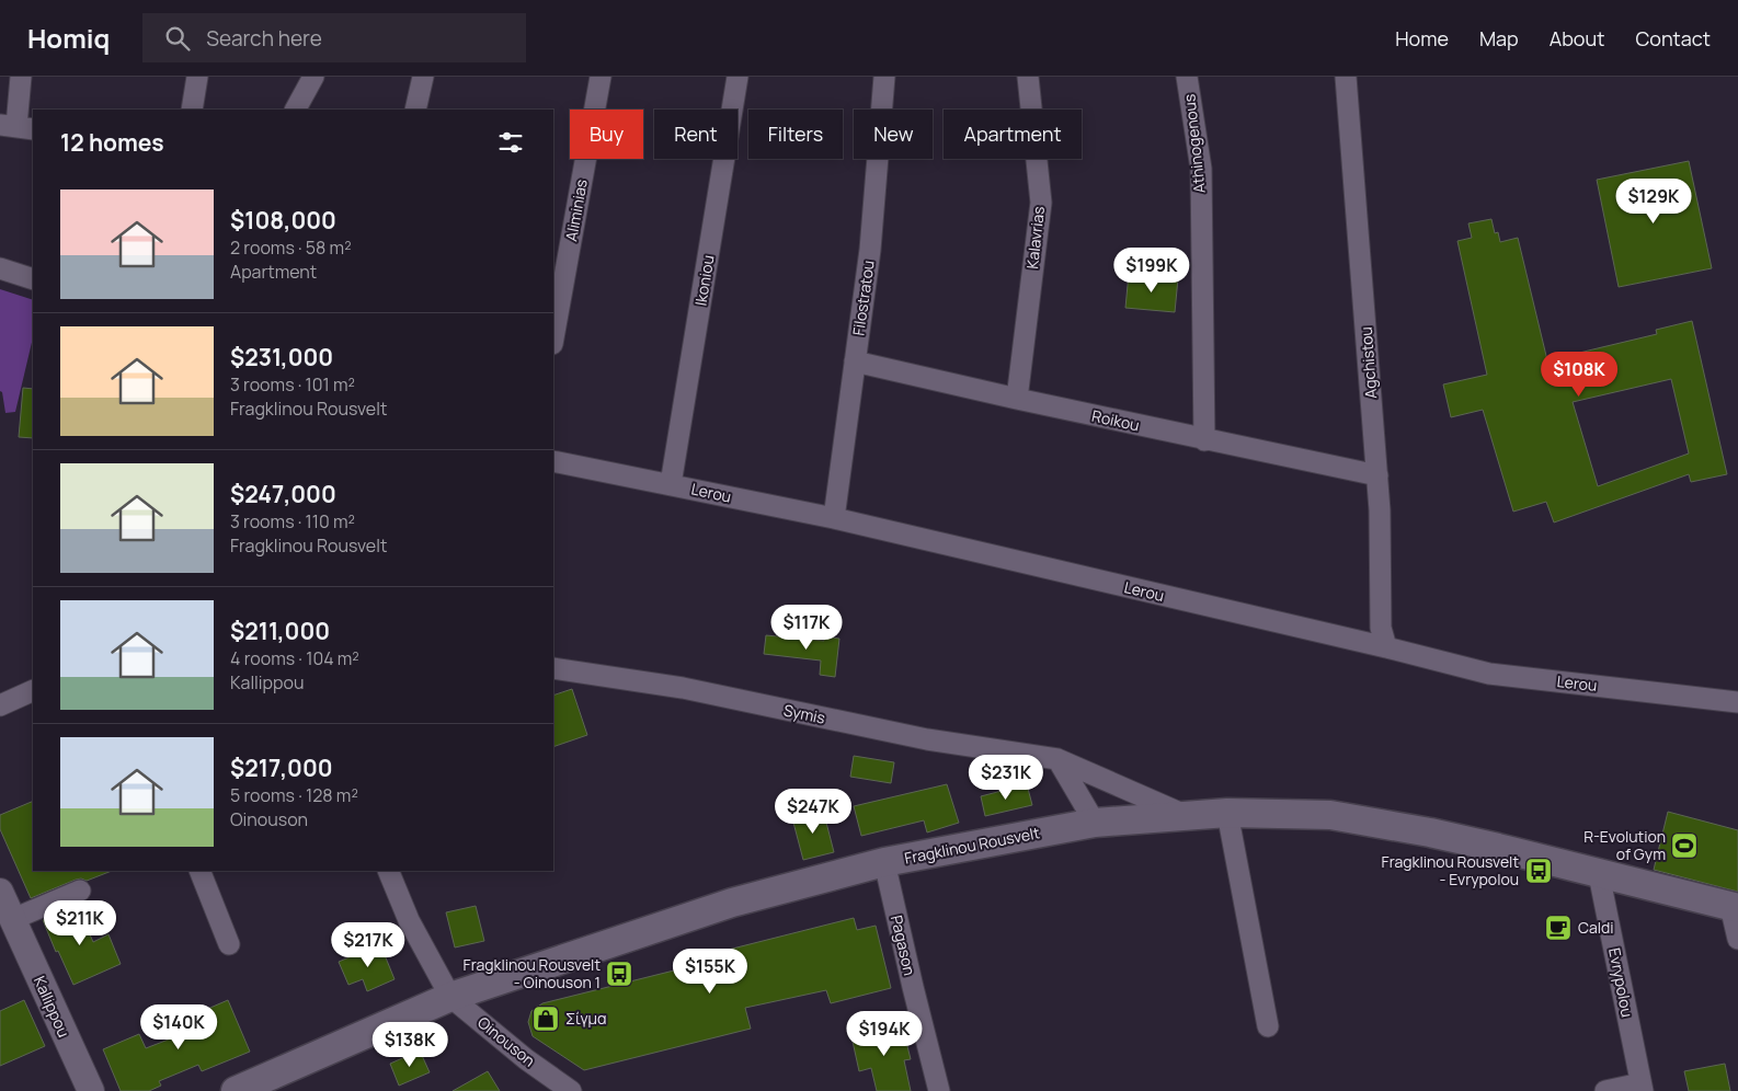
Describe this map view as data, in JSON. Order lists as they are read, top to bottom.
{
  "streets": {
    "main road": ["Fragklinou Rousvelt"],
    "street": [
      "Athinogenous",
      "Aliminias",
      "Kalavrias",
      "Ikoniou",
      "Filostratou",
      "Agchistou",
      "Roikou",
      "Lerou",
      "Symis",
      "Pagason",
      "Evrypolou",
      "Kallippou",
      "Oinouson"
    ]
  },
  "crossings": [
    ["Athinogenous", "Roikou"],
    ["Kalavrias", "Roikou"],
    ["Ikoniou", "Lerou"],
    ["Filostratou", "Roikou"],
    ["Filostratou", "Lerou"],
    ["Agchistou", "Roikou"],
    ["Agchistou", "Lerou"],
    ["Symis", "Fragklinou Rousvelt"],
    ["Fragklinou Rousvelt", "Pagason"],
    ["Fragklinou Rousvelt", "Evrypolou"],
    ["Fragklinou Rousvelt", "Oinouson"]
  ],
  "places": {
    "sports": ["R-Evolution of Gym"],
    "bus stop": ["Fragklinou Rousvelt - Evrypolou", "Fragklinou Rousvelt - Oinouson 1"],
    "cafe": ["Caldi"],
    "shop": ["Σίγμα"]
  },
  "page": {
    "header": "Homiq",
    "search": "Search here",
    "nav": [
      "Home",
      "Map",
      "About",
      "Contact"
    ],
    "chip": [
      "Buy",
      "Rent",
      "Filters",
      "New",
      "Apartment"
    ],
    "heading": "12 homes",
    "list": [
      {
        "name": "$108,000",
        "note": "2 rooms · 58 m² · Apartment"
      },
      {
        "name": "$231,000",
        "note": "3 rooms · 101 m² · Fragklinou Rousvelt"
      },
      {
        "name": "$247,000",
        "note": "3 rooms · 110 m² · Fragklinou Rousvelt"
      },
      {
        "name": "$211,000",
        "note": "4 rooms · 104 m² · Kallippou"
      },
      {
        "name": "$217,000",
        "note": "5 rooms · 128 m² · Oinouson"
      }
    ],
    "price": [
      "$129K",
      "$199K",
      "$108K",
      "$117K",
      "$231K",
      "$247K",
      "$211K",
      "$217K",
      "$155K",
      "$140K",
      "$194K",
      "$138K"
    ]
  }
}
